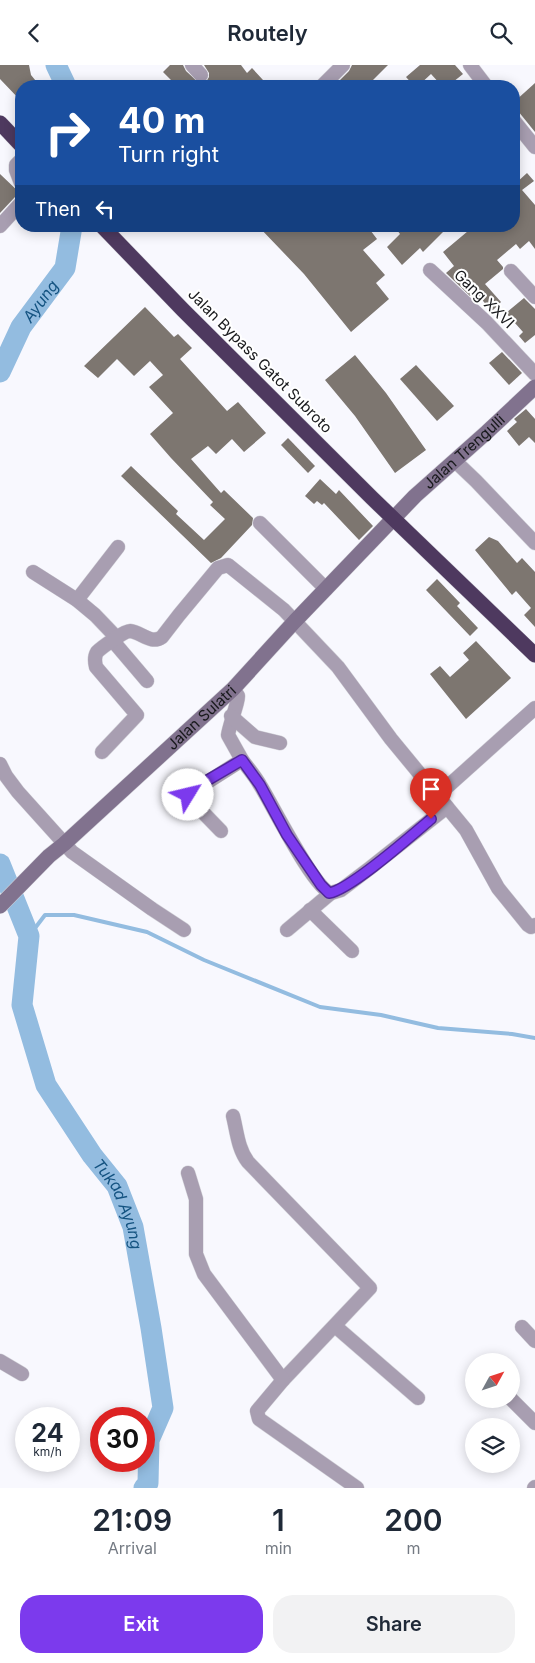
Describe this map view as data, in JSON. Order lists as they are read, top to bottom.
{
  "streets": {
    "highway": ["Jalan Bypass Gatot Subroto"],
    "main road": ["Jalan Trengulli", "Jalan Sulatri"],
    "street": ["Gang XXVI"]
  },
  "crossings": [
    ["Jalan Bypass Gatot Subroto", "Jalan Trengulli"],
    ["Jalan Bypass Gatot Subroto", "Jalan Sulatri"],
    ["Jalan Trengulli", "Jalan Sulatri"]
  ],
  "water": ["Ayung", "Tukad Ayung"],
  "north": "top right",
  "page": {
    "header": "Routely",
    "turn": ["40 m", "Turn right"],
    "then": "Then",
    "speed": "24 km/h",
    "limit": "30",
    "eta": [
      "21:09",
      "Arrival",
      "1",
      "min",
      "200",
      "m"
    ],
    "buttons": ["Exit", "Share"]
  }
}
